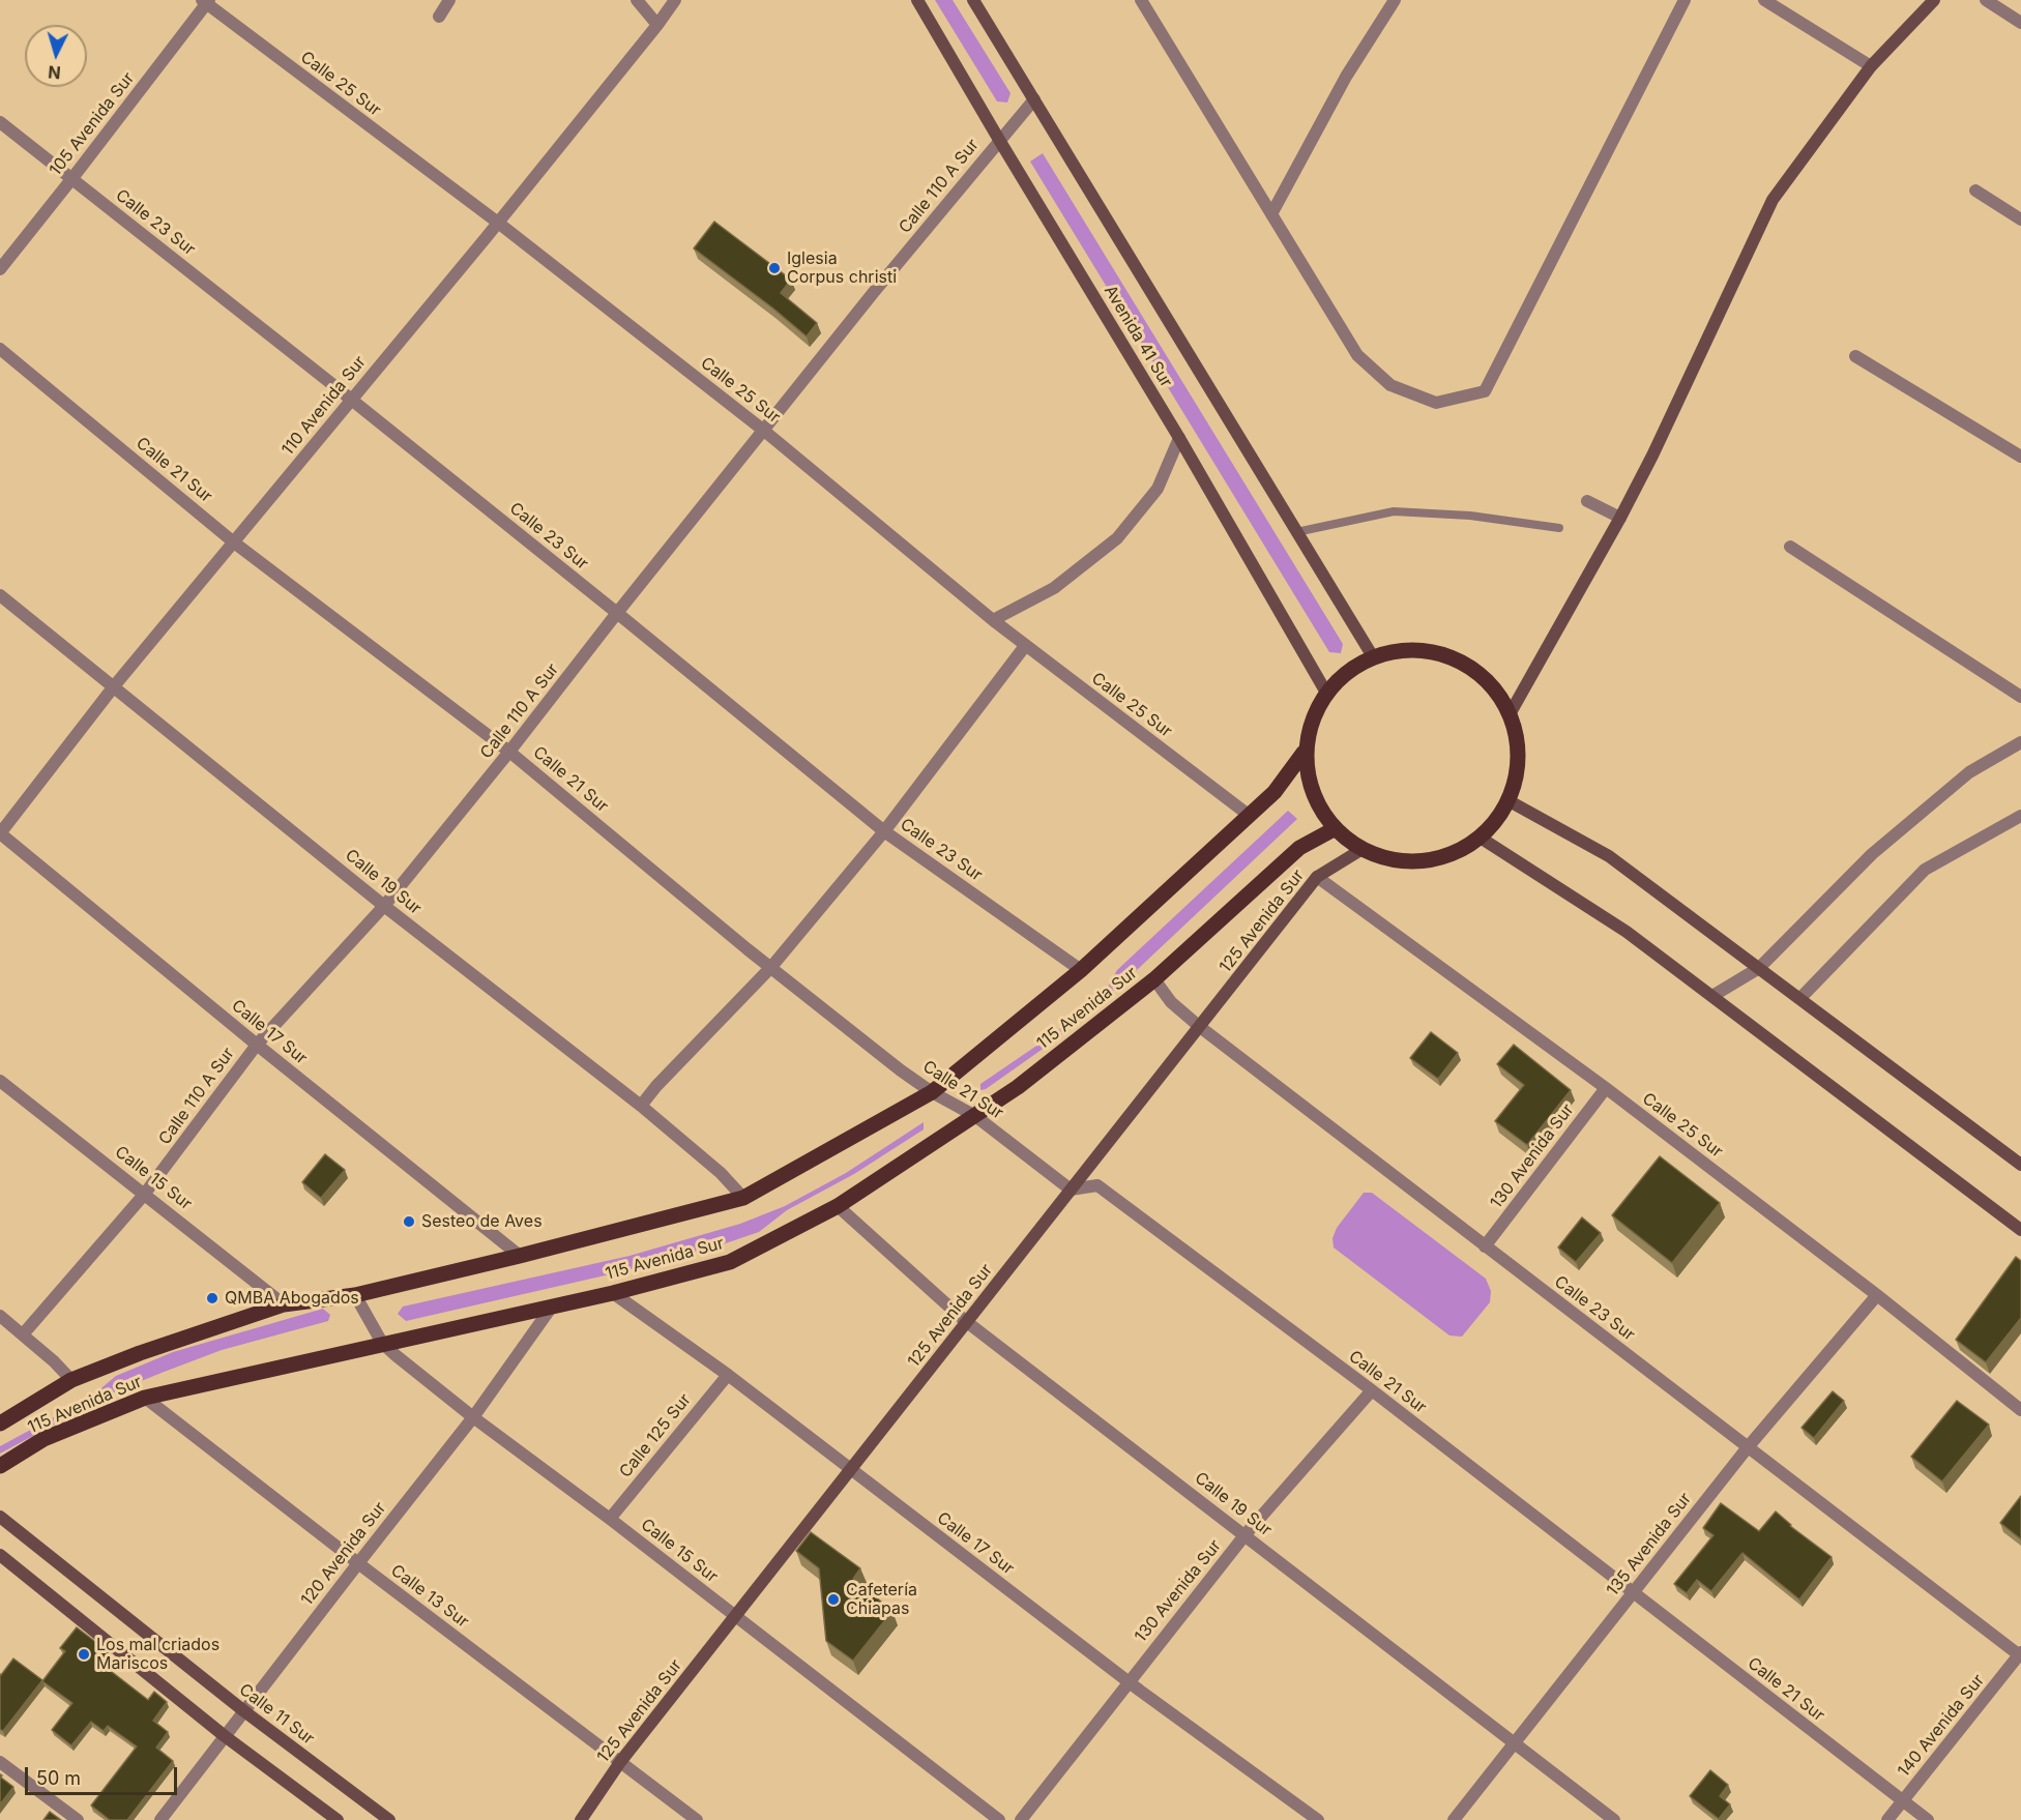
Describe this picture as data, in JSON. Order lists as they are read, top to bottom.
{
  "streets": {
    "main road": [
      "Avenida 41 Sur",
      "125 Avenida Sur",
      "115 Avenida Sur",
      "Calle 11 Sur"
    ],
    "street": [
      "Calle 25 Sur",
      "105 Avenida Sur",
      "Calle 110 A Sur",
      "Calle 23 Sur",
      "110 Avenida Sur",
      "Calle 21 Sur",
      "Calle 19 Sur",
      "Calle 17 Sur",
      "130 Avenida Sur",
      "Calle 15 Sur",
      "Calle 125 Sur",
      "135 Avenida Sur",
      "120 Avenida Sur",
      "Calle 13 Sur",
      "140 Avenida Sur"
    ]
  },
  "crossings": [
    ["Calle 25 Sur", "105 Avenida Sur"],
    ["Calle 25 Sur", "Calle 110 A Sur"],
    ["Calle 25 Sur", "110 Avenida Sur"],
    ["Calle 25 Sur", "125 Avenida Sur"],
    ["Calle 25 Sur", "115 Avenida Sur"],
    ["Calle 25 Sur", "130 Avenida Sur"],
    ["Calle 25 Sur", "135 Avenida Sur"],
    ["105 Avenida Sur", "Calle 23 Sur"],
    ["Calle 110 A Sur", "Calle 23 Sur"],
    ["Calle 110 A Sur", "Avenida 41 Sur"],
    ["Calle 110 A Sur", "Calle 21 Sur"],
    ["Calle 110 A Sur", "Calle 19 Sur"],
    ["Calle 110 A Sur", "Calle 17 Sur"],
    ["Calle 110 A Sur", "Calle 15 Sur"],
    ["Calle 23 Sur", "110 Avenida Sur"],
    ["Calle 23 Sur", "125 Avenida Sur"],
    ["Calle 23 Sur", "115 Avenida Sur"],
    ["Calle 23 Sur", "130 Avenida Sur"],
    ["Calle 23 Sur", "135 Avenida Sur"],
    ["Calle 23 Sur", "140 Avenida Sur"],
    ["Avenida 41 Sur", "125 Avenida Sur"],
    ["Avenida 41 Sur", "115 Avenida Sur"],
    ["110 Avenida Sur", "Calle 21 Sur"],
    ["110 Avenida Sur", "Calle 19 Sur"],
    ["110 Avenida Sur", "Calle 17 Sur"],
    ["Calle 21 Sur", "125 Avenida Sur"],
    ["Calle 21 Sur", "115 Avenida Sur"],
    ["Calle 21 Sur", "130 Avenida Sur"],
    ["Calle 21 Sur", "135 Avenida Sur"],
    ["Calle 21 Sur", "140 Avenida Sur"],
    ["Calle 19 Sur", "125 Avenida Sur"],
    ["Calle 19 Sur", "115 Avenida Sur"],
    ["Calle 19 Sur", "130 Avenida Sur"],
    ["Calle 19 Sur", "135 Avenida Sur"],
    ["125 Avenida Sur", "115 Avenida Sur"],
    ["125 Avenida Sur", "Calle 17 Sur"],
    ["125 Avenida Sur", "Calle 15 Sur"],
    ["125 Avenida Sur", "Calle 13 Sur"],
    ["115 Avenida Sur", "Calle 17 Sur"],
    ["115 Avenida Sur", "Calle 15 Sur"],
    ["115 Avenida Sur", "120 Avenida Sur"],
    ["115 Avenida Sur", "Calle 13 Sur"],
    ["Calle 17 Sur", "130 Avenida Sur"],
    ["Calle 17 Sur", "Calle 125 Sur"],
    ["Calle 15 Sur", "Calle 125 Sur"],
    ["Calle 15 Sur", "120 Avenida Sur"],
    ["120 Avenida Sur", "Calle 13 Sur"],
    ["120 Avenida Sur", "Calle 11 Sur"]
  ],
  "places": [
    "Iglesia Corpus christi",
    "Sesteo de Aves",
    "QMBA Abogados",
    "Cafetería Chiapas",
    "Los mal criados Mariscos"
  ],
  "scale_bar": "50 m",
  "north": "bottom"
}
